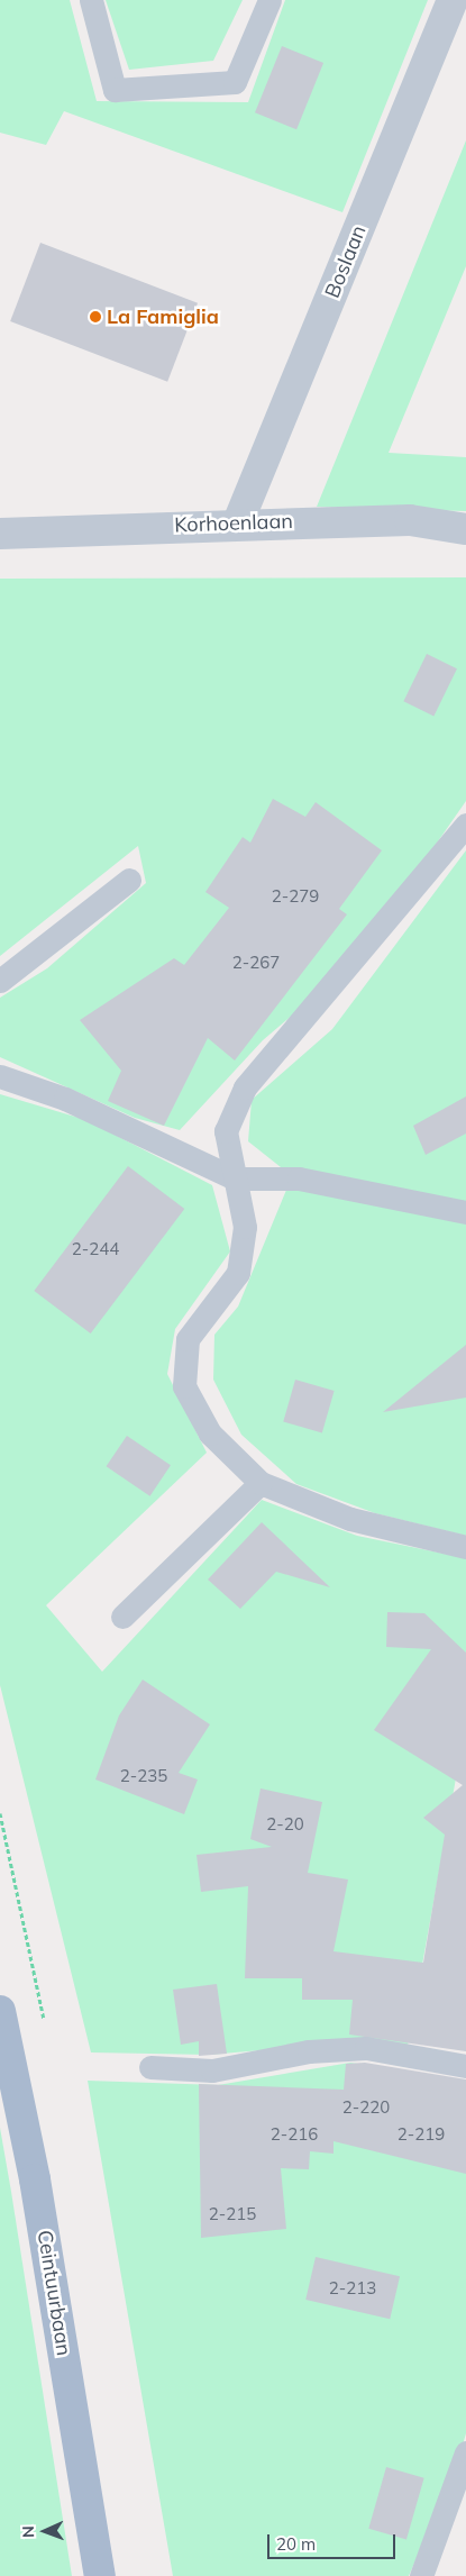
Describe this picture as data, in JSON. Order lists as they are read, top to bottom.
{
  "streets": {
    "main road": ["Ceintuurbaan"],
    "street": ["Boslaan", "Korhoenlaan"]
  },
  "crossings": [
    ["Boslaan", "Korhoenlaan"]
  ],
  "places": ["La Famiglia"],
  "house_numbers": [
    "2-279",
    "2-267",
    "2-244",
    "2-235",
    "2-20",
    "2-220",
    "2-216",
    "2-219",
    "2-215",
    "2-213"
  ],
  "scale_bar": "20 m",
  "north": "left"
}
